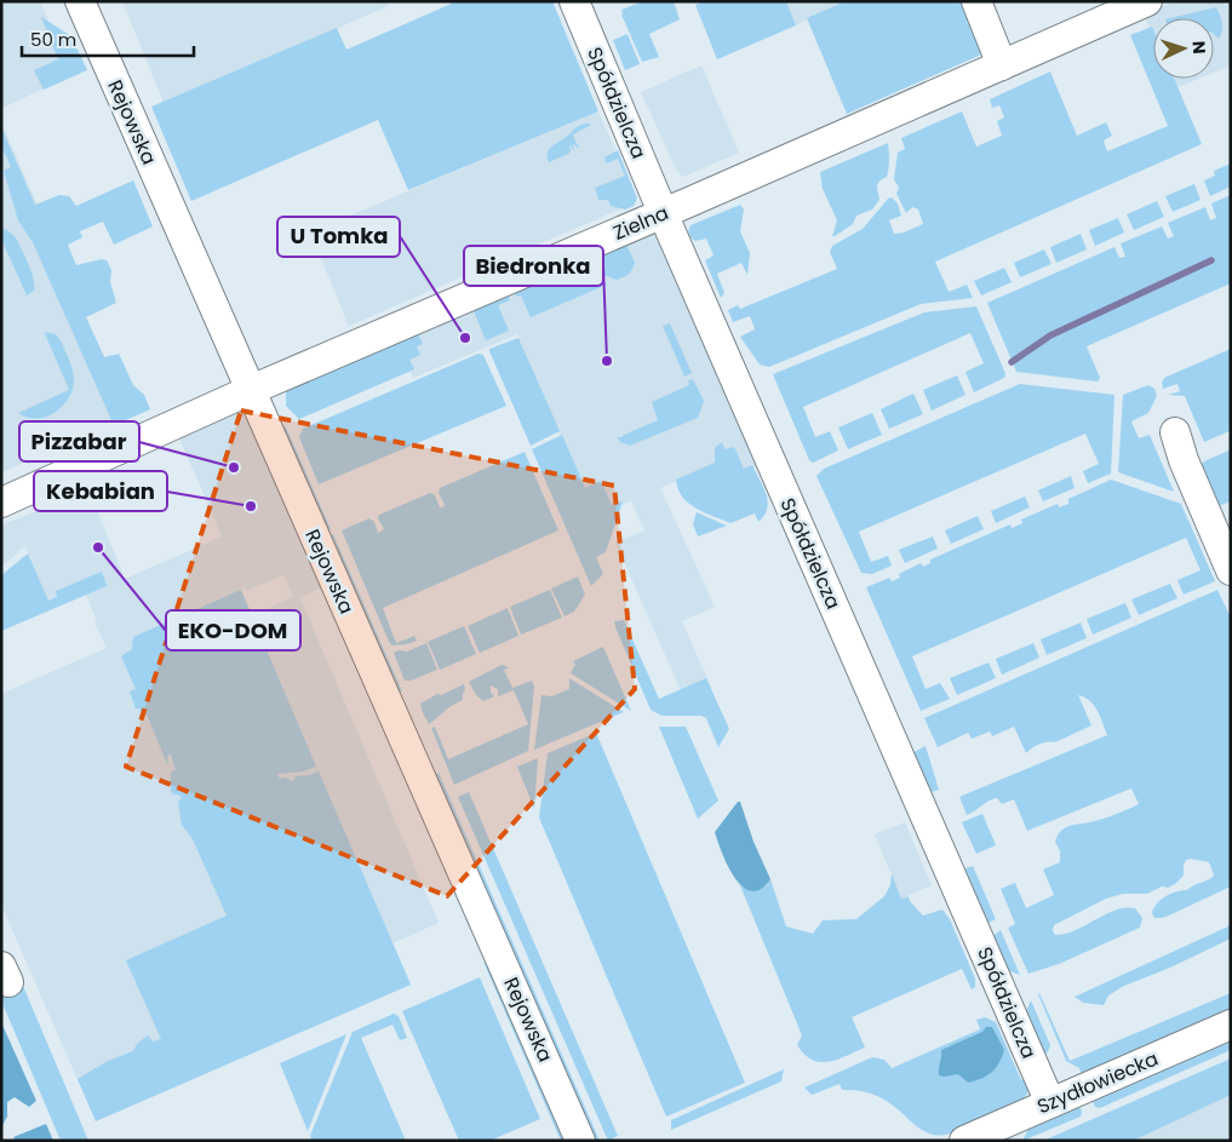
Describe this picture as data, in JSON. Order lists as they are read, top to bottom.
{
  "streets": {
    "street": [
      "Spółdzielcza",
      "Rejowska",
      "Zielna",
      "Szydłowiecka"
    ]
  },
  "crossings": [
    ["Spółdzielcza", "Zielna"],
    ["Spółdzielcza", "Szydłowiecka"],
    ["Rejowska", "Zielna"]
  ],
  "places": [
    "U Tomka",
    "Biedronka",
    "Pizzabar",
    "Kebabian",
    "EKO-DOM"
  ],
  "scale_bar": "50 m",
  "north": "right"
}
